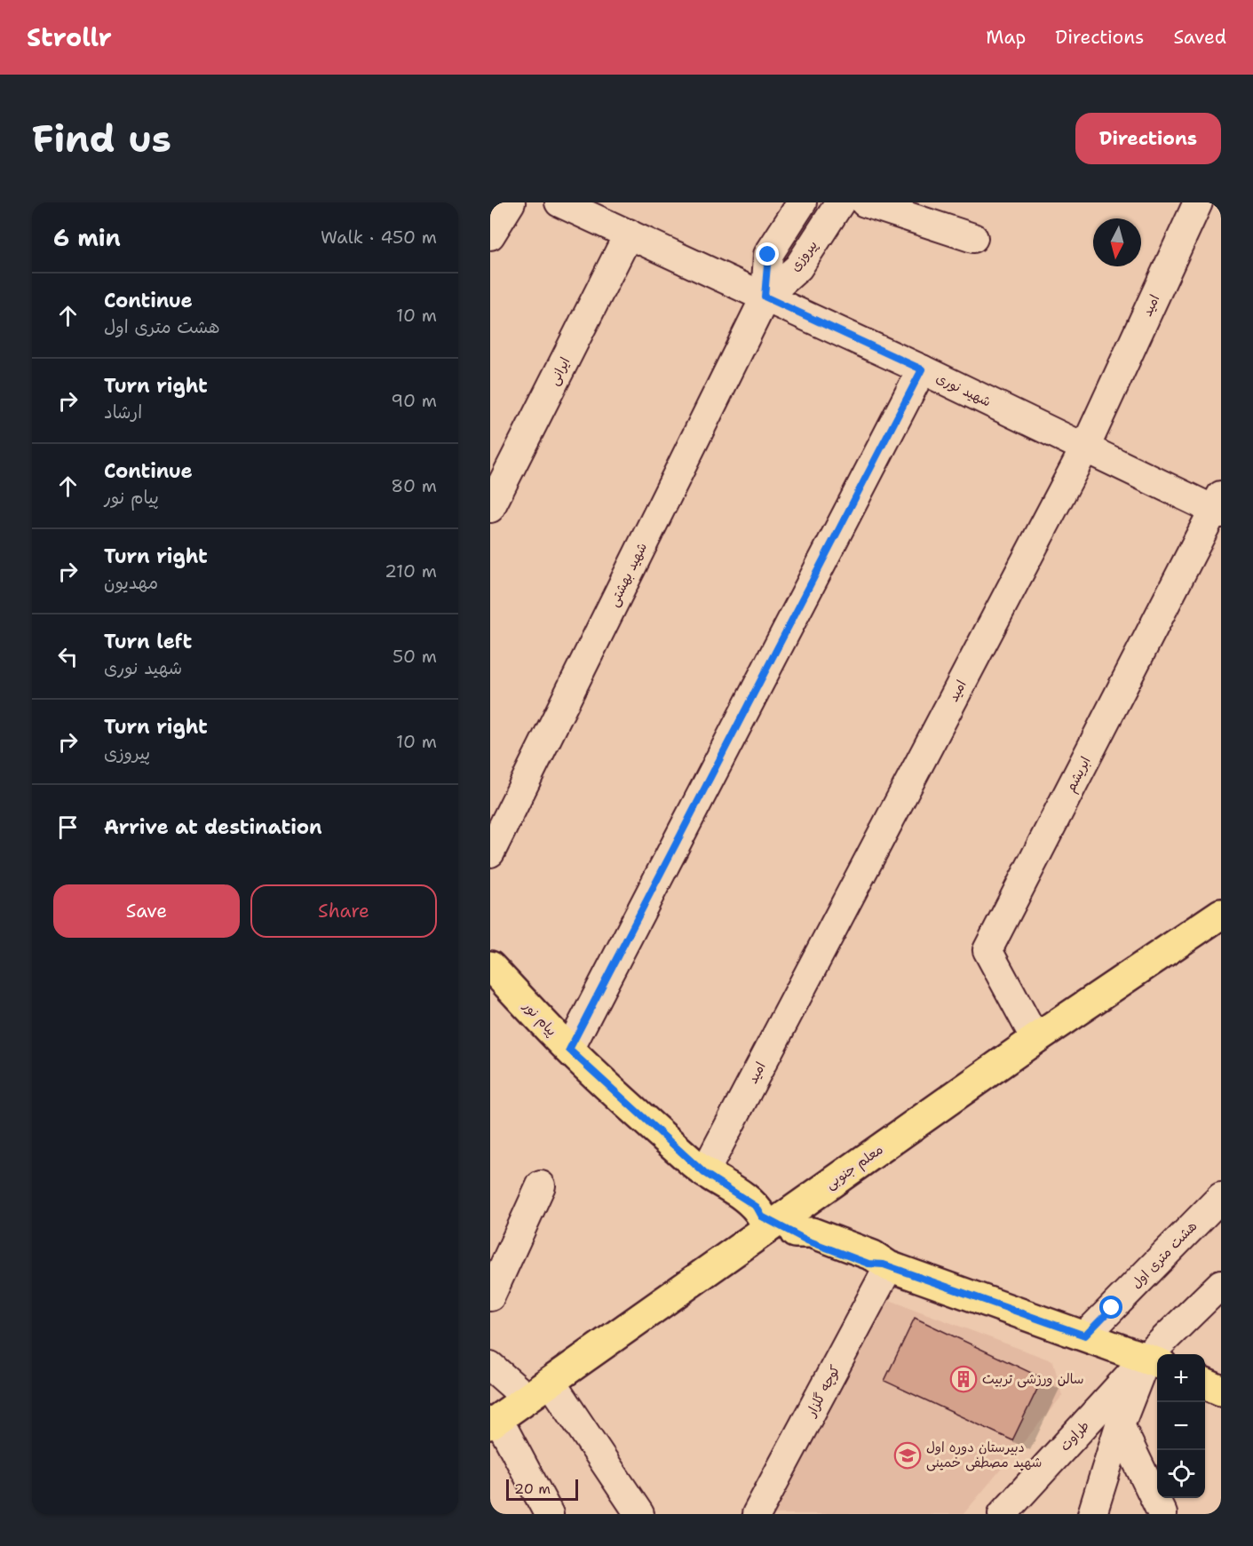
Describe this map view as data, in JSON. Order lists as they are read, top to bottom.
{
  "streets": {
    "main road": ["پیام نور", "معلم جنوبی"],
    "street": [
      "پیروزی",
      "امید",
      "ایرانی",
      "شهید نوری",
      "شهید بهشتی",
      "ابریشم",
      "هشت متری اول",
      "کوچه گلزار",
      "طراوت"
    ]
  },
  "crossings": [
    ["پیروزی", "شهید نوری"],
    ["پیروزی", "شهید بهشتی"],
    ["امید", "شهید نوری"],
    ["امید", "پیام نور"],
    ["ایرانی", "شهید نوری"],
    ["شهید نوری", "شهید بهشتی"],
    ["شهید نوری", "ابریشم"],
    ["ابریشم", "معلم جنوبی"],
    ["پیام نور", "معلم جنوبی"],
    ["پیام نور", "هشت متری اول"],
    ["پیام نور", "کوچه گلزار"],
    ["پیام نور", "طراوت"]
  ],
  "places": {
    "building": ["سالن ورزشی تربیت"],
    "school or university": ["دبیرستان دوره اول شهید مصطفی خمینی"]
  },
  "scale_bar": "20 m",
  "north": "bottom",
  "page": {
    "header": "Strollr",
    "nav": ["Map", "Directions", "Saved"],
    "buttons": [
      "Directions",
      ["Save", "Share"]
    ],
    "title": "Find us",
    "heading": ["6 min", "Walk · 450 m"],
    "list": [
      ["Continue", "هشت متری اول", "10 m"],
      ["Turn right", "ارشاد", "90 m"],
      ["Continue", "پیام نور", "80 m"],
      ["Turn right", "مهدیون", "210 m"],
      ["Turn left", "شهید نوری", "50 m"],
      ["Turn right", "پیروزی", "10 m"],
      "Arrive at destination"
    ],
    "map_buttons": ["+", "−"],
    "scale": "20 m"
  }
}
